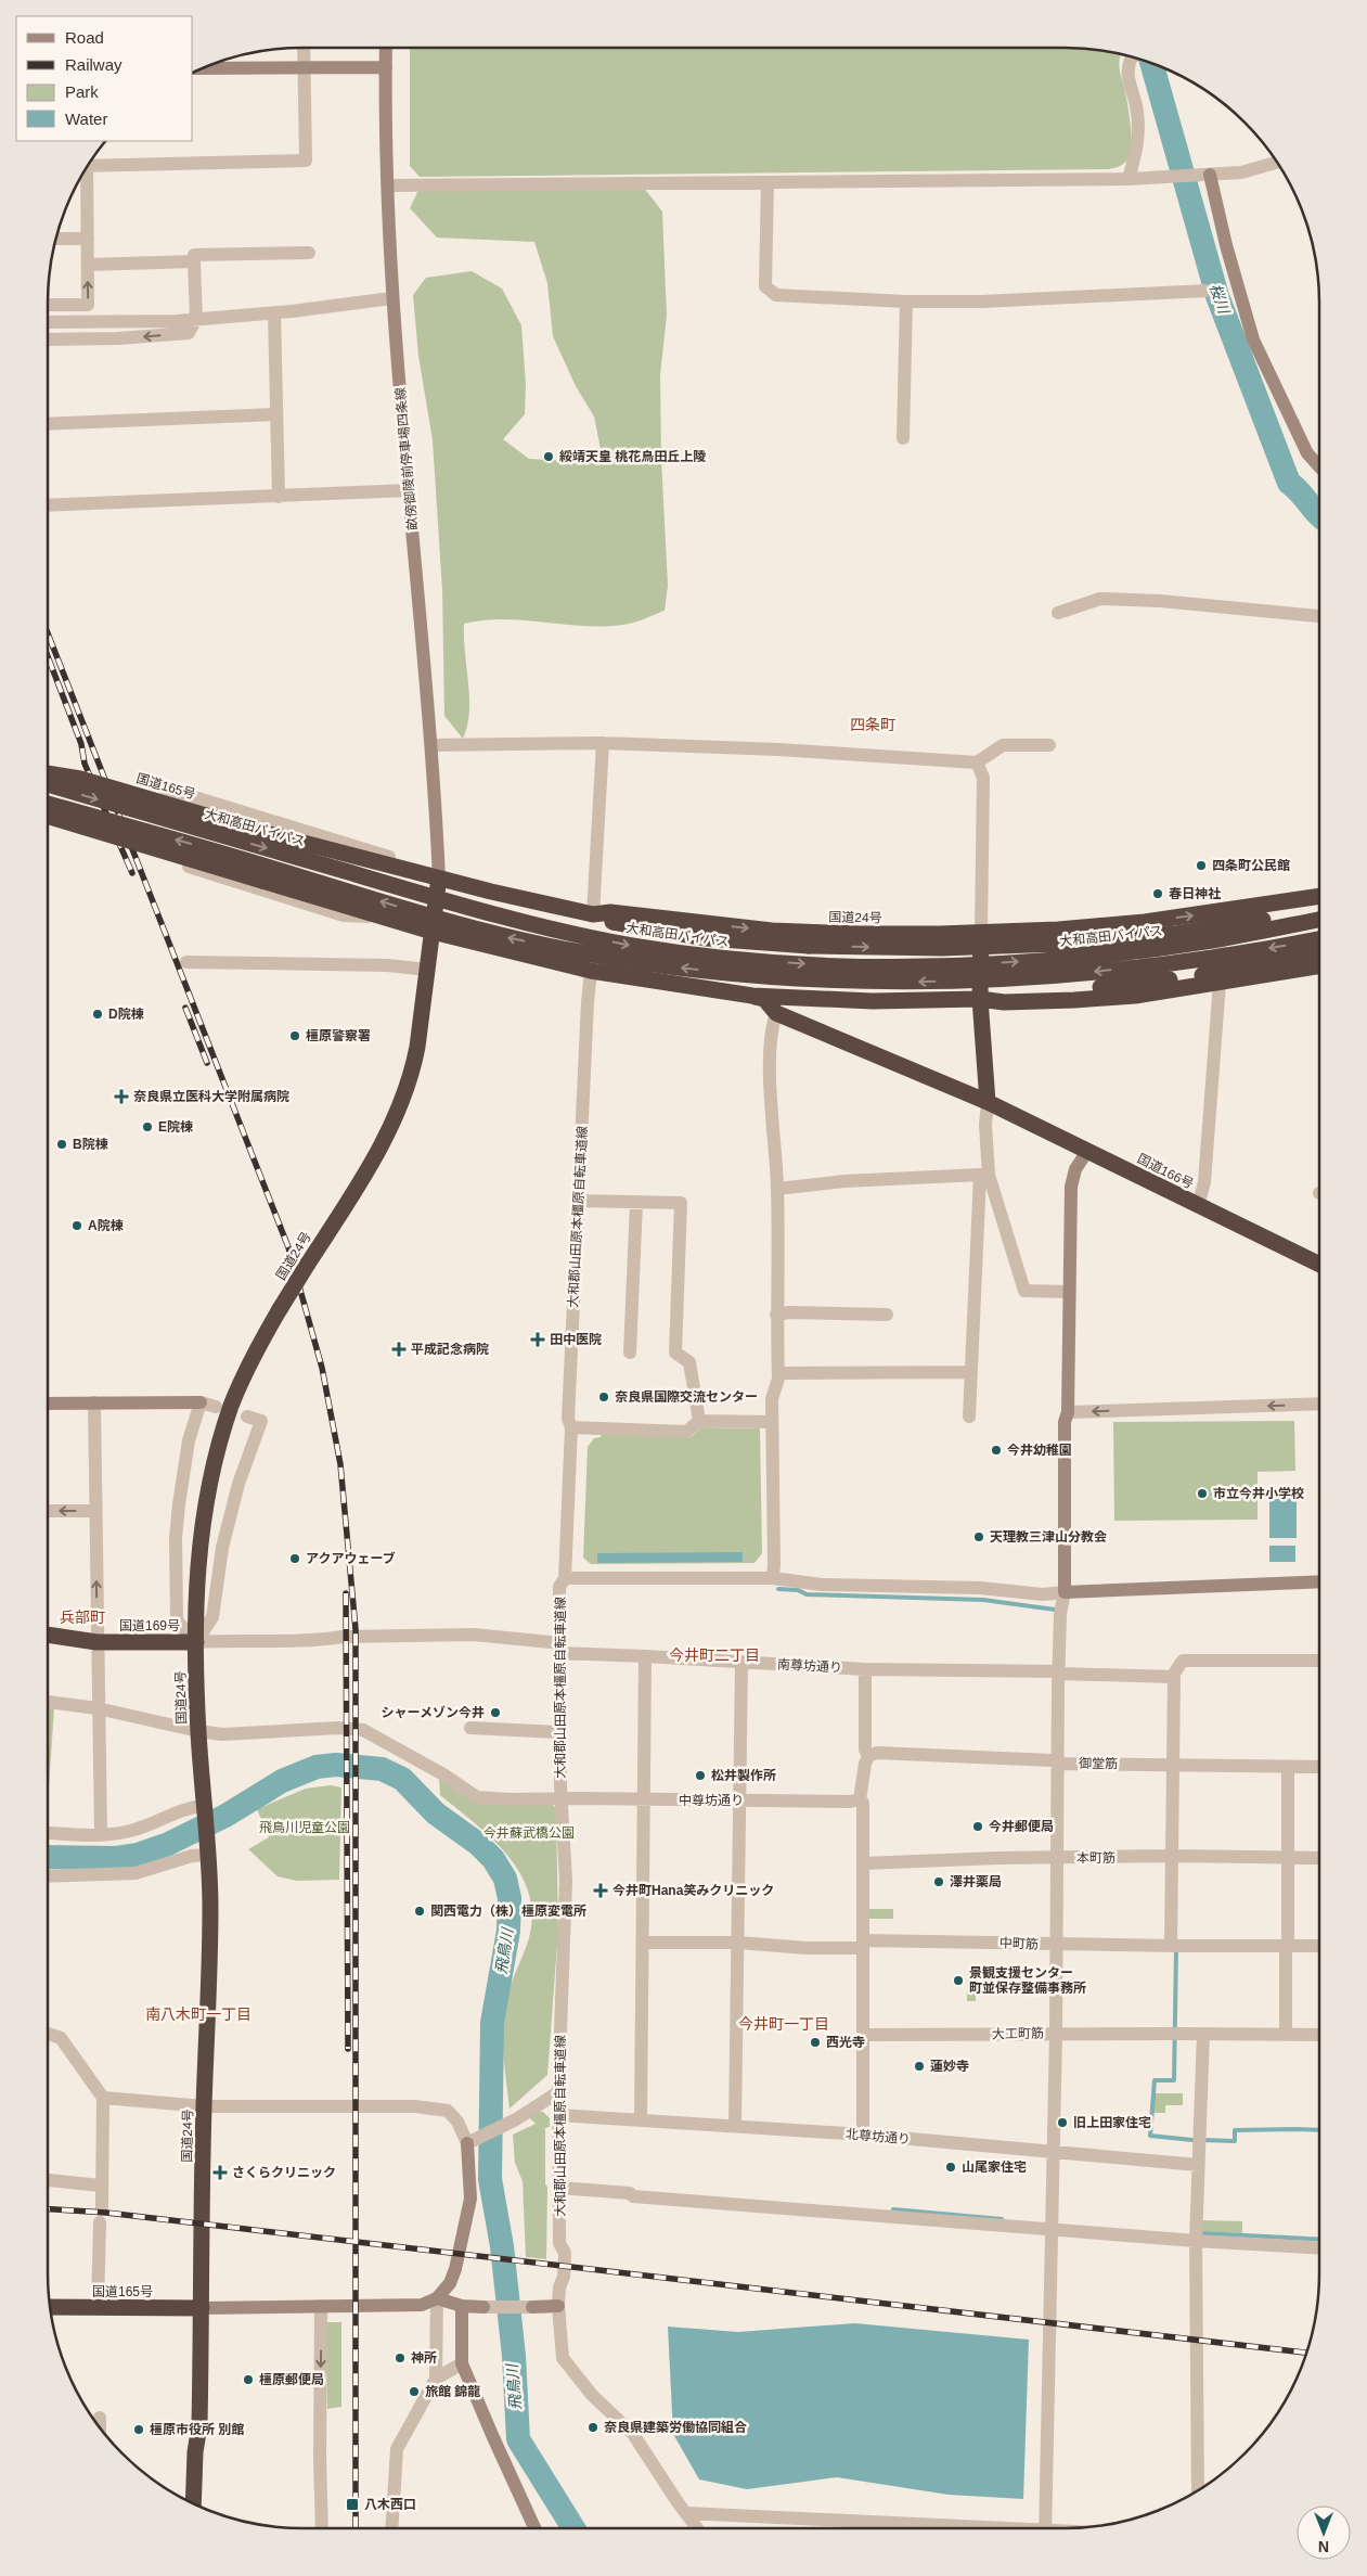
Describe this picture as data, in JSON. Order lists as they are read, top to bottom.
{
  "streets": {
    "highway": [
      "国道165号",
      "大和高田バイパス",
      "国道24号",
      "国道166号",
      "国道169号"
    ],
    "street": [
      "畝傍御陵前停車場四条線",
      "大和郡山田原本橿原自転車道線",
      "南尊坊通り",
      "御堂筋",
      "中尊坊通り",
      "本町筋",
      "中町筋",
      "大工町筋",
      "北尊坊通り"
    ]
  },
  "crossings": [
    ["畝傍御陵前停車場四条線", "国道165号"],
    ["畝傍御陵前停車場四条線", "国道24号"],
    ["国道165号", "国道24号"],
    ["国道24号", "国道169号"],
    ["国道24号", "南尊坊通り"],
    ["国道24号", "中尊坊通り"],
    ["大和郡山田原本橿原自転車道線", "南尊坊通り"],
    ["大和郡山田原本橿原自転車道線", "中尊坊通り"],
    ["大和郡山田原本橿原自転車道線", "北尊坊通り"],
    ["国道169号", "南尊坊通り"]
  ],
  "districts": [
    "四条町",
    "兵部町",
    "今井町二丁目",
    "南八木町一丁目",
    "今井町一丁目"
  ],
  "water": ["桜川", "飛鳥川"],
  "parks": ["飛鳥川児童公園", "今井蘇武橋公園"],
  "places": {
    "other": [
      "綏靖天皇 桃花鳥田丘上陵",
      "四条町公民館",
      "春日神社",
      "D院棟",
      "橿原警察署",
      "E院棟",
      "B院棟",
      "A院棟",
      "奈良県国際交流センター",
      "今井幼稚園",
      "市立今井小学校",
      "天理教三津山分教会",
      "アクアウェーブ",
      "シャーメゾン今井",
      "松井製作所",
      "今井郵便局",
      "澤井薬局",
      "関西電力（株）橿原変電所",
      "景観支援センター 町並保存整備事務所",
      "西光寺",
      "蓮妙寺",
      "旧上田家住宅",
      "山尾家住宅",
      "神所",
      "橿原郵便局",
      "旅館 錦龍",
      "奈良県建築労働協同組合",
      "橿原市役所 別館"
    ],
    "health": [
      "奈良県立医科大学附属病院",
      "田中医院",
      "平成記念病院",
      "今井町Hana笑みクリニック",
      "さくらクリニック"
    ],
    "transit": ["八木西口"]
  },
  "legend": [
    "Road",
    "Railway",
    "Park",
    "Water"
  ],
  "north": "bottom"
}
